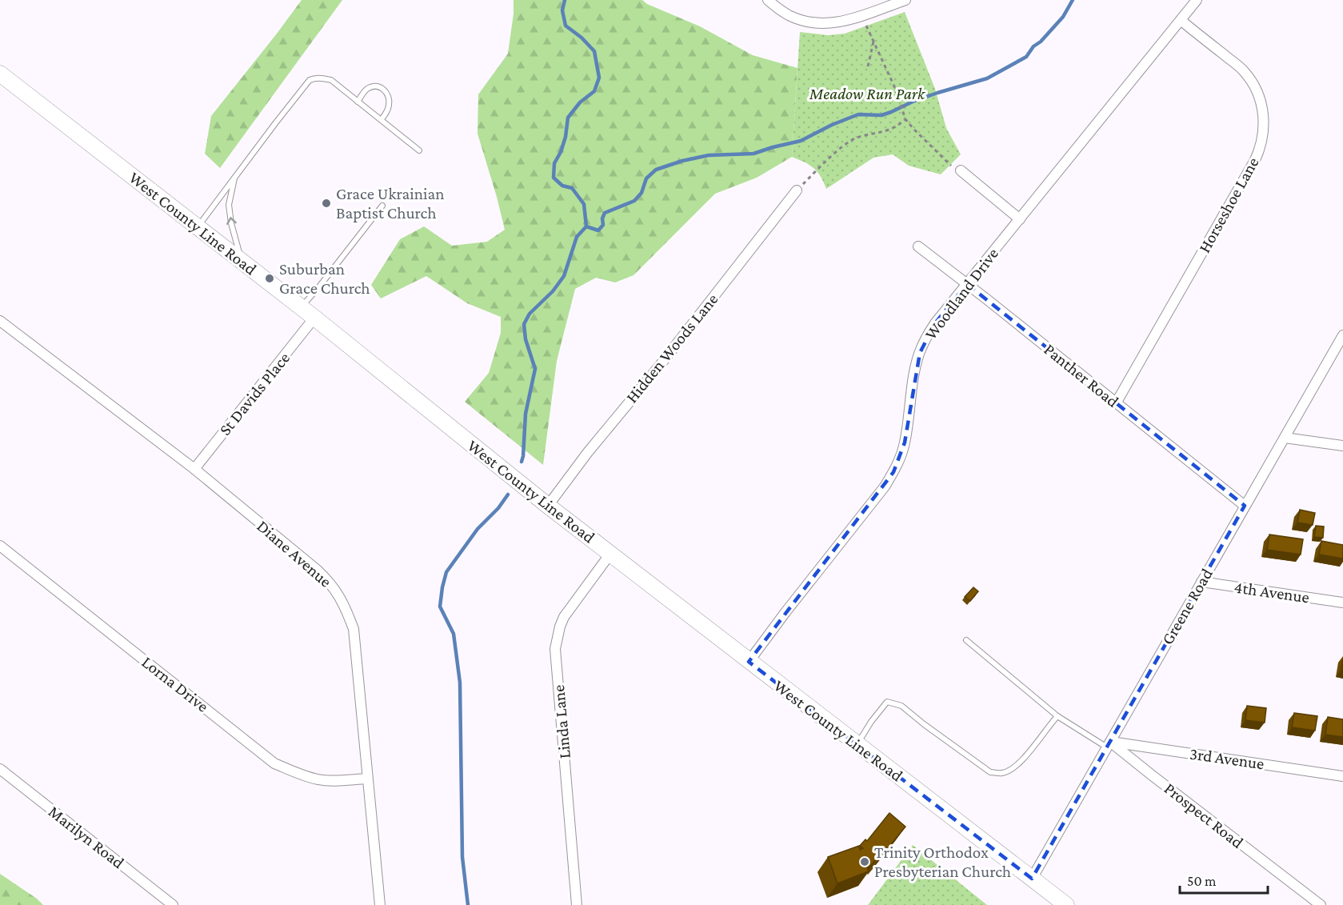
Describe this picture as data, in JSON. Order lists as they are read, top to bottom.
{
  "streets": {
    "main road": ["West County Line Road"],
    "street": [
      "Horseshoe Lane",
      "Woodland Drive",
      "Hidden Woods Lane",
      "Panther Road",
      "St Davids Place",
      "Diane Avenue",
      "4th Avenue",
      "Greene Road",
      "Lorna Drive",
      "Linda Lane",
      "3rd Avenue",
      "Prospect Road",
      "Marilyn Road"
    ]
  },
  "crossings": [
    ["Horseshoe Lane", "Woodland Drive"],
    ["Horseshoe Lane", "Panther Road"],
    ["West County Line Road", "Woodland Drive"],
    ["West County Line Road", "Hidden Woods Lane"],
    ["West County Line Road", "St Davids Place"],
    ["West County Line Road", "Greene Road"],
    ["West County Line Road", "Linda Lane"],
    ["Woodland Drive", "Panther Road"],
    ["Panther Road", "Greene Road"],
    ["St Davids Place", "Diane Avenue"],
    ["Diane Avenue", "Lorna Drive"],
    ["4th Avenue", "Greene Road"],
    ["Greene Road", "3rd Avenue"],
    ["Greene Road", "Prospect Road"],
    ["3rd Avenue", "Prospect Road"]
  ],
  "parks": ["Meadow Run Park"],
  "places": ["Grace Ukrainian Baptist Church", "Suburban Grace Church", "Trinity Orthodox Presbyterian Church"],
  "scale_bar": "50 m"
}
